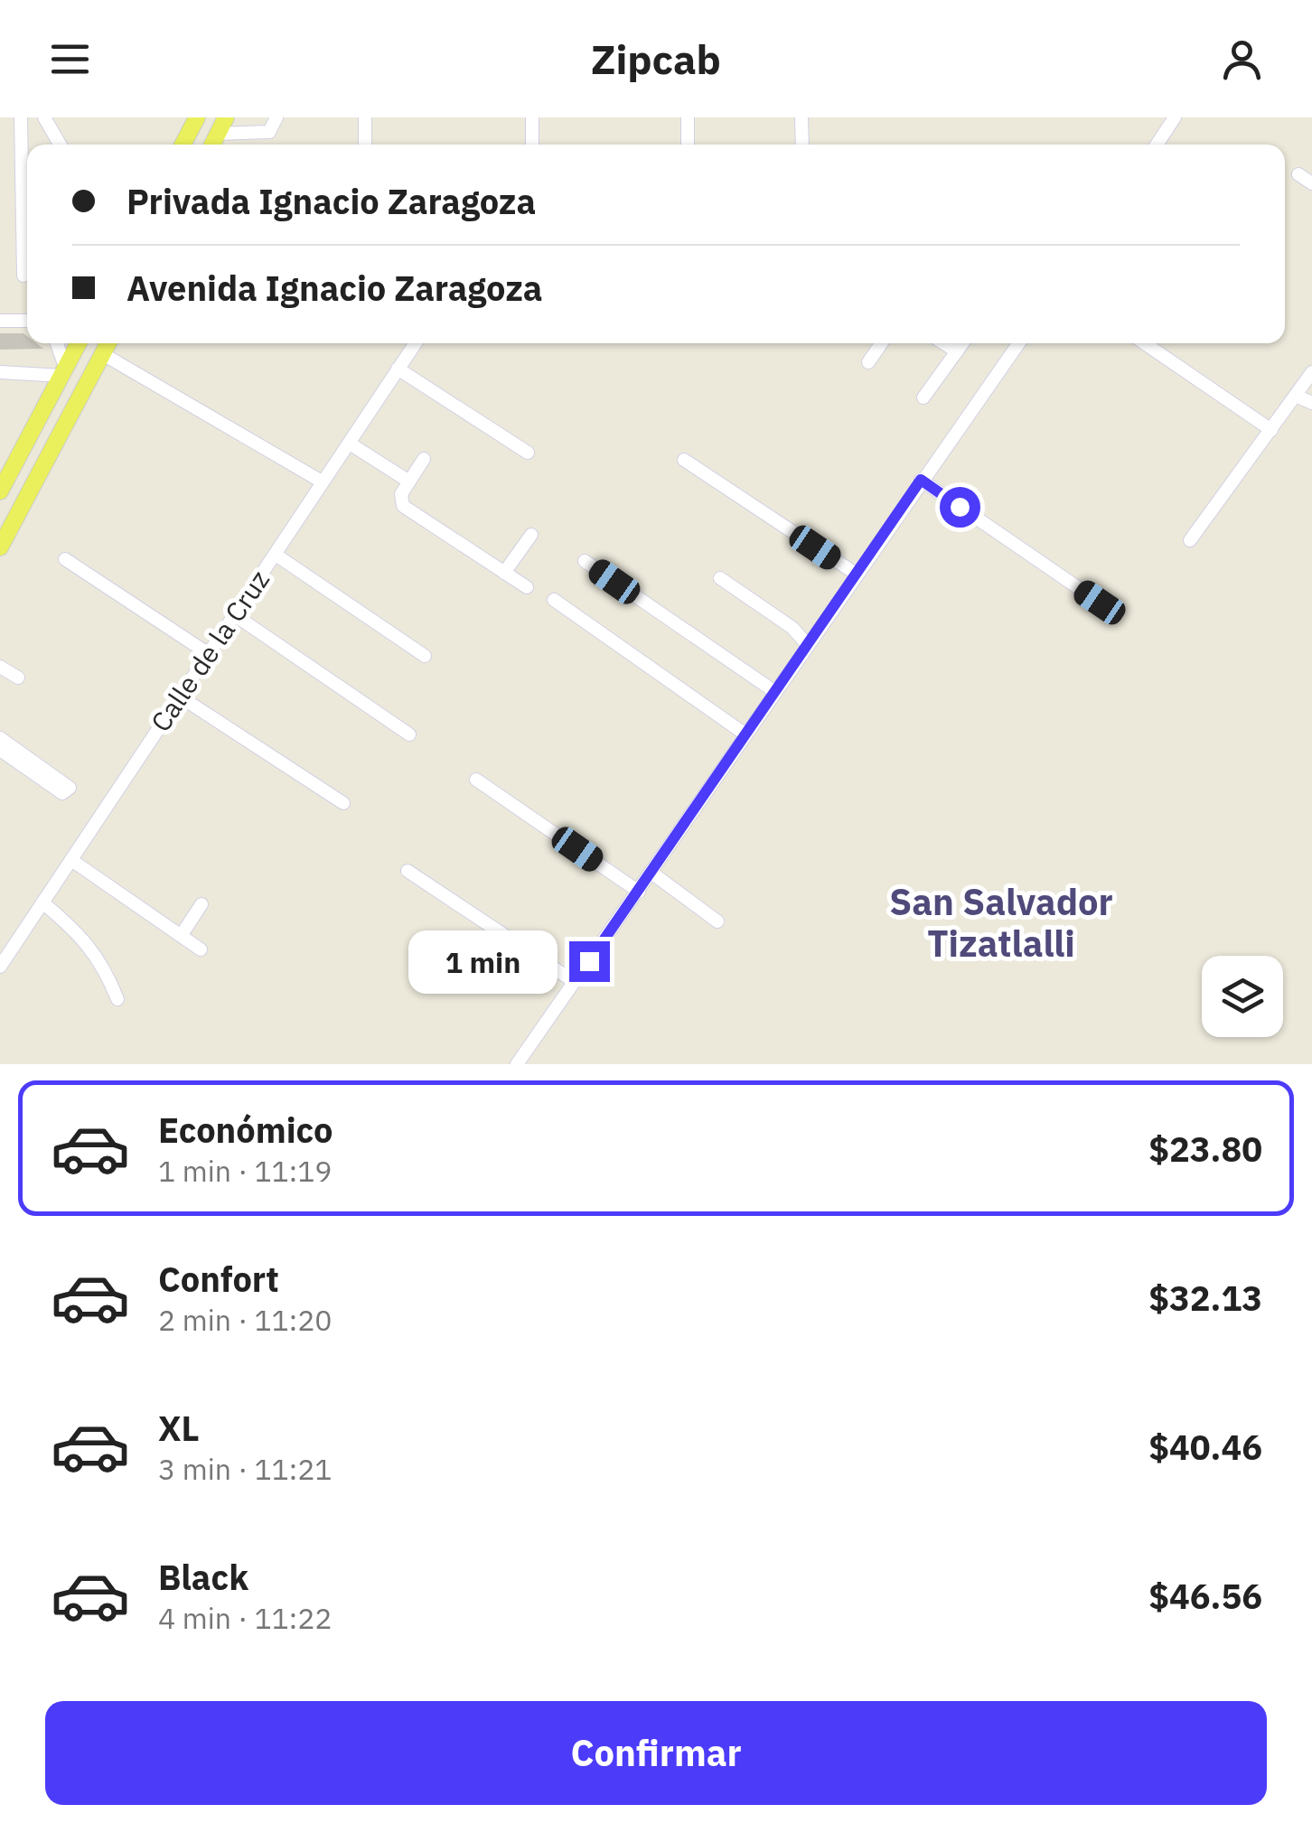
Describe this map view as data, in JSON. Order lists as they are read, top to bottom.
{
  "streets": {
    "street": ["Calle de la Cruz"]
  },
  "districts": ["San Salvador Tizatlalli"],
  "page": {
    "header": "Zipcab",
    "banner": ["Privada Ignacio Zaragoza", "Avenida Ignacio Zaragoza"],
    "bubble": "1 min",
    "list": [
      {
        "name": "Económico",
        "note": "1 min · 11:19",
        "value": "$23.80"
      },
      {
        "name": "Confort",
        "note": "2 min · 11:20",
        "value": "$32.13"
      },
      {
        "name": "XL",
        "note": "3 min · 11:21",
        "value": "$40.46"
      },
      {
        "name": "Black",
        "note": "4 min · 11:22",
        "value": "$46.56"
      }
    ],
    "buttons": "Confirmar"
  }
}
